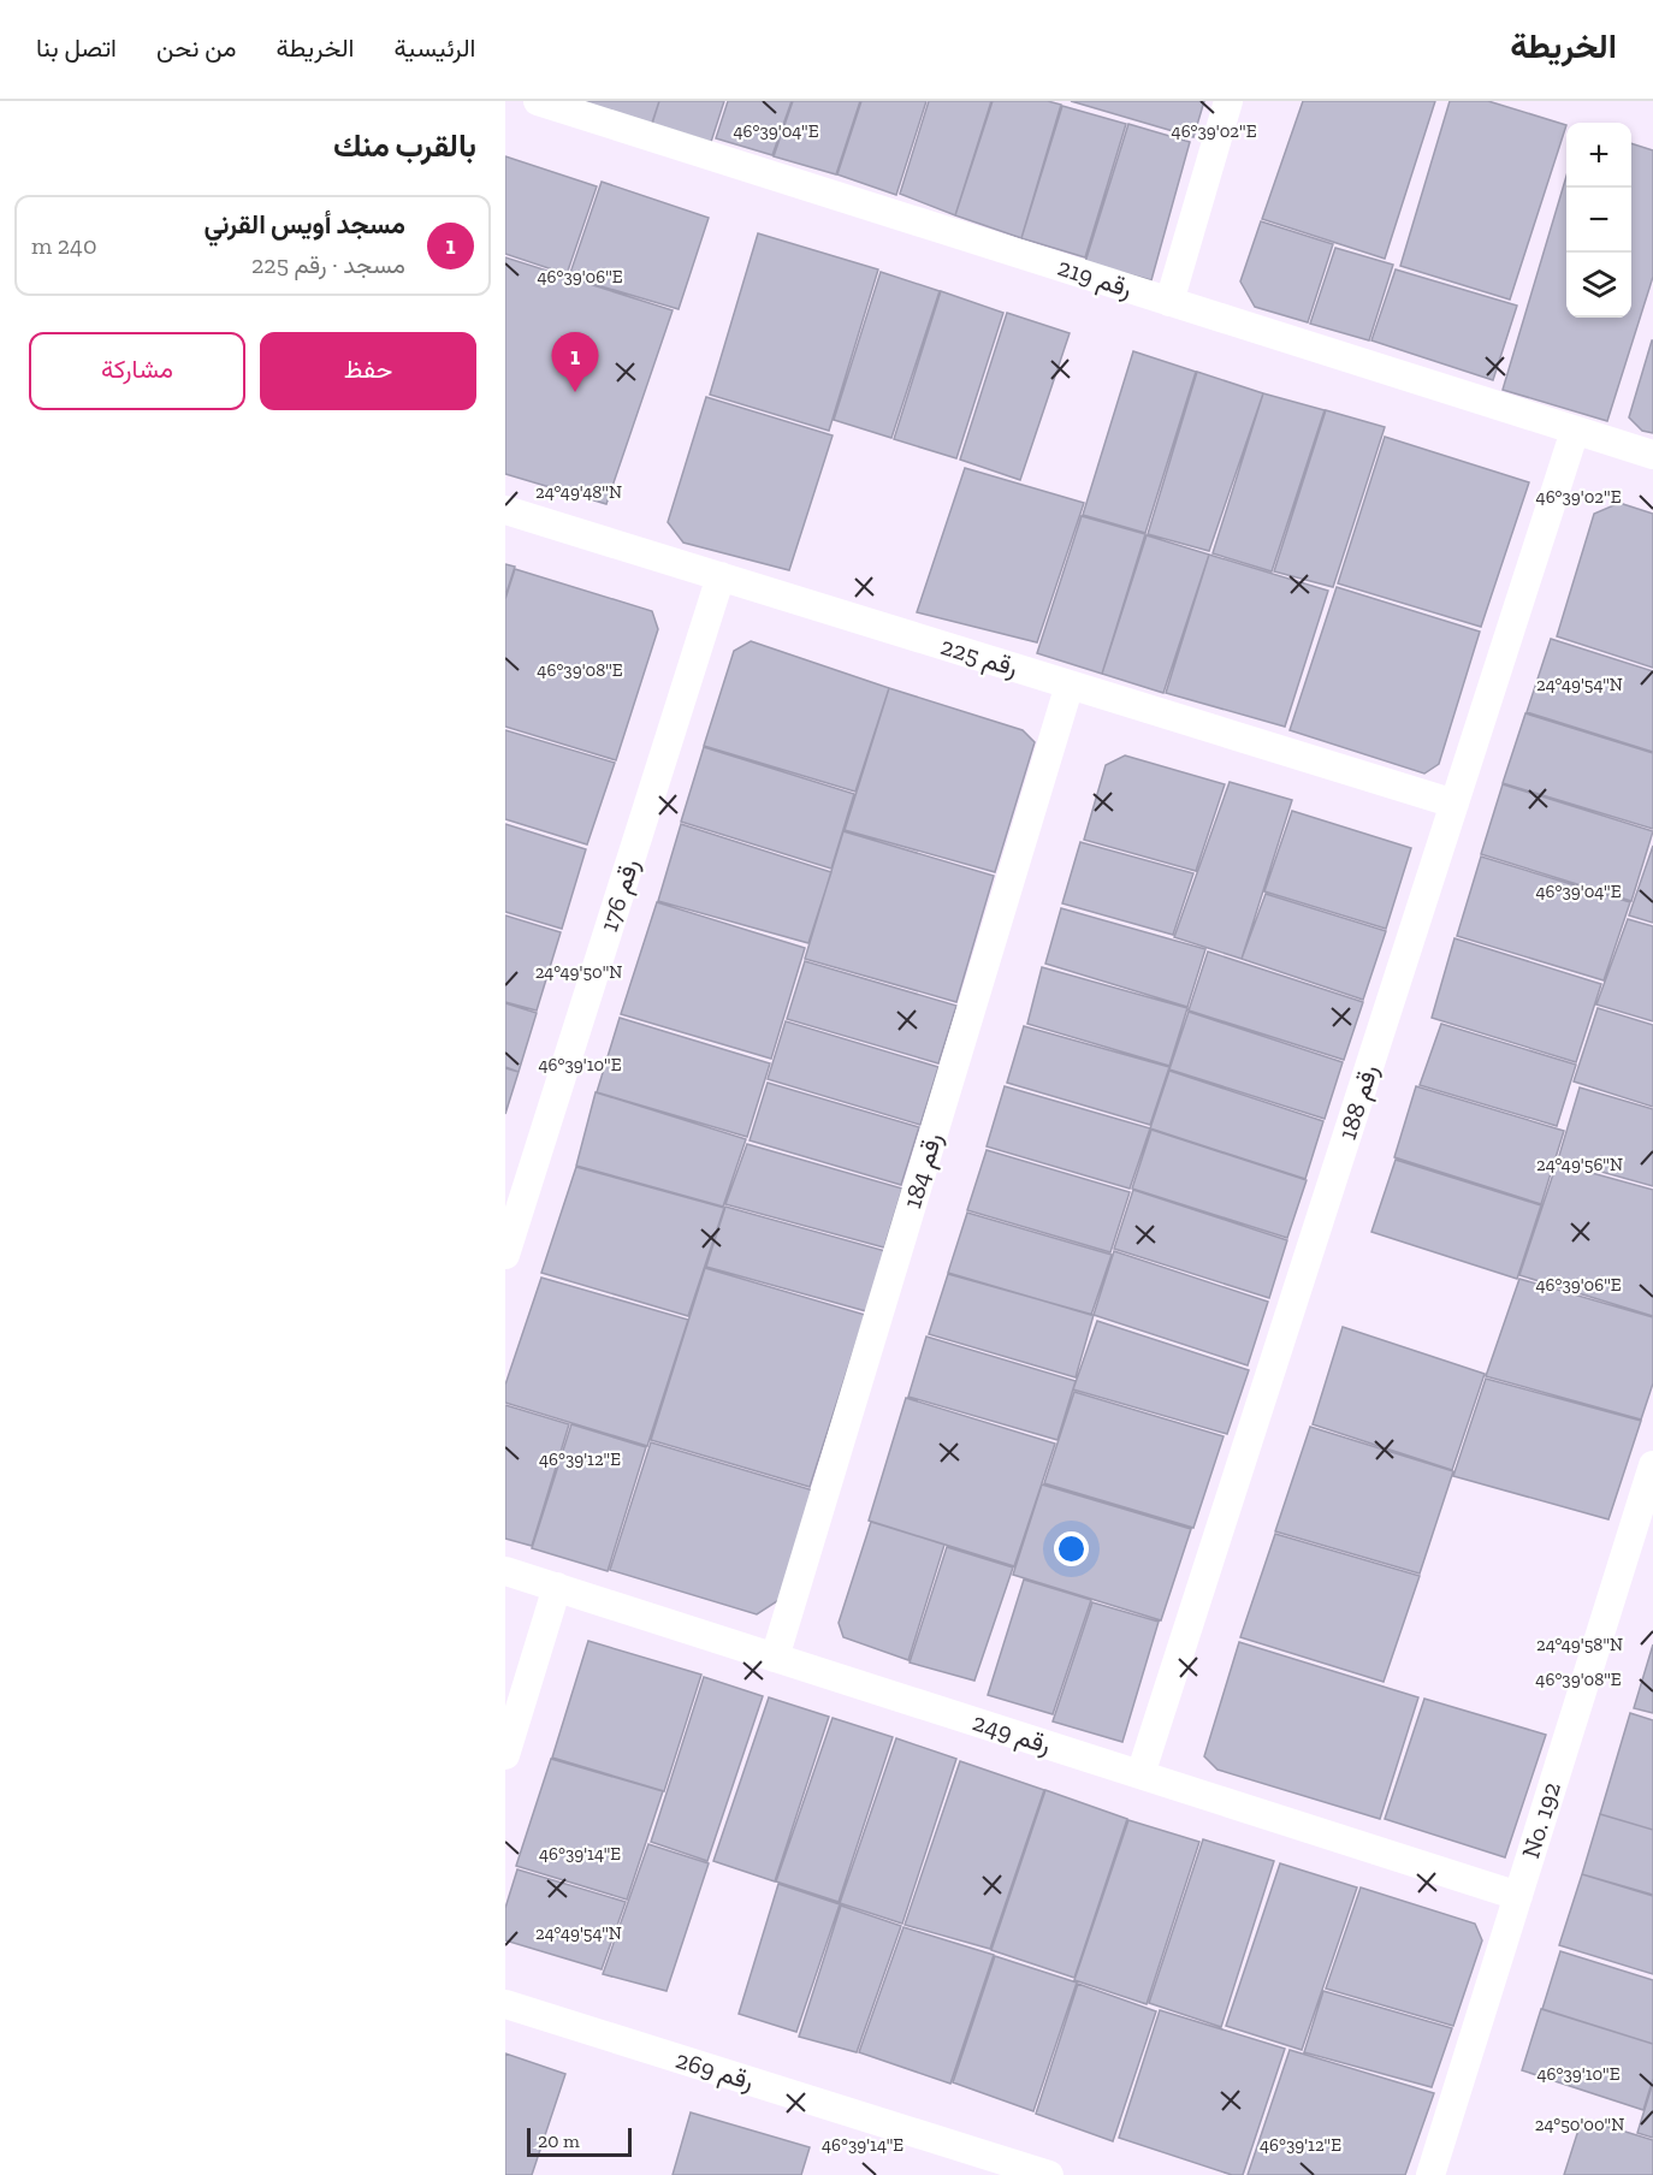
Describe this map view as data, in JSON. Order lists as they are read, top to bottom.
{
  "streets": {
    "street": [
      "رقم 219",
      "رقم 225",
      "رقم 176",
      "رقم 188",
      "رقم 184",
      "رقم 249",
      "No. 192",
      "رقم 269"
    ]
  },
  "crossings": [
    ["رقم 219", "رقم 188"],
    ["رقم 225", "رقم 176"],
    ["رقم 225", "رقم 188"],
    ["رقم 225", "رقم 184"],
    ["رقم 188", "رقم 249"],
    ["رقم 184", "رقم 249"],
    ["رقم 249", "No. 192"]
  ],
  "scale_bar": "20 m",
  "page": {
    "header": "الخريطة",
    "nav": [
      "الرئيسية",
      "الخريطة",
      "من نحن",
      "اتصل بنا"
    ],
    "heading": "بالقرب منك",
    "map_buttons": ["+", "−"],
    "list": [
      {
        "mark": "1",
        "name": "مسجد أويس القرني",
        "note": "مسجد · رقم 225",
        "value": "240 m"
      }
    ],
    "buttons": ["حفظ", "مشاركة"],
    "pins": "1",
    "scale": "20 m"
  },
  "coordinates": [
    "46°39'04\"E",
    "46°39'02\"E",
    "46°39'06\"E",
    "24°49'48\"N",
    "46°39'08\"E",
    "24°49'54\"N",
    "24°49'50\"N",
    "46°39'10\"E",
    "24°49'56\"N",
    "46°39'12\"E",
    "24°49'58\"N",
    "46°39'14\"E",
    "24°50'00\"N"
  ]
}
